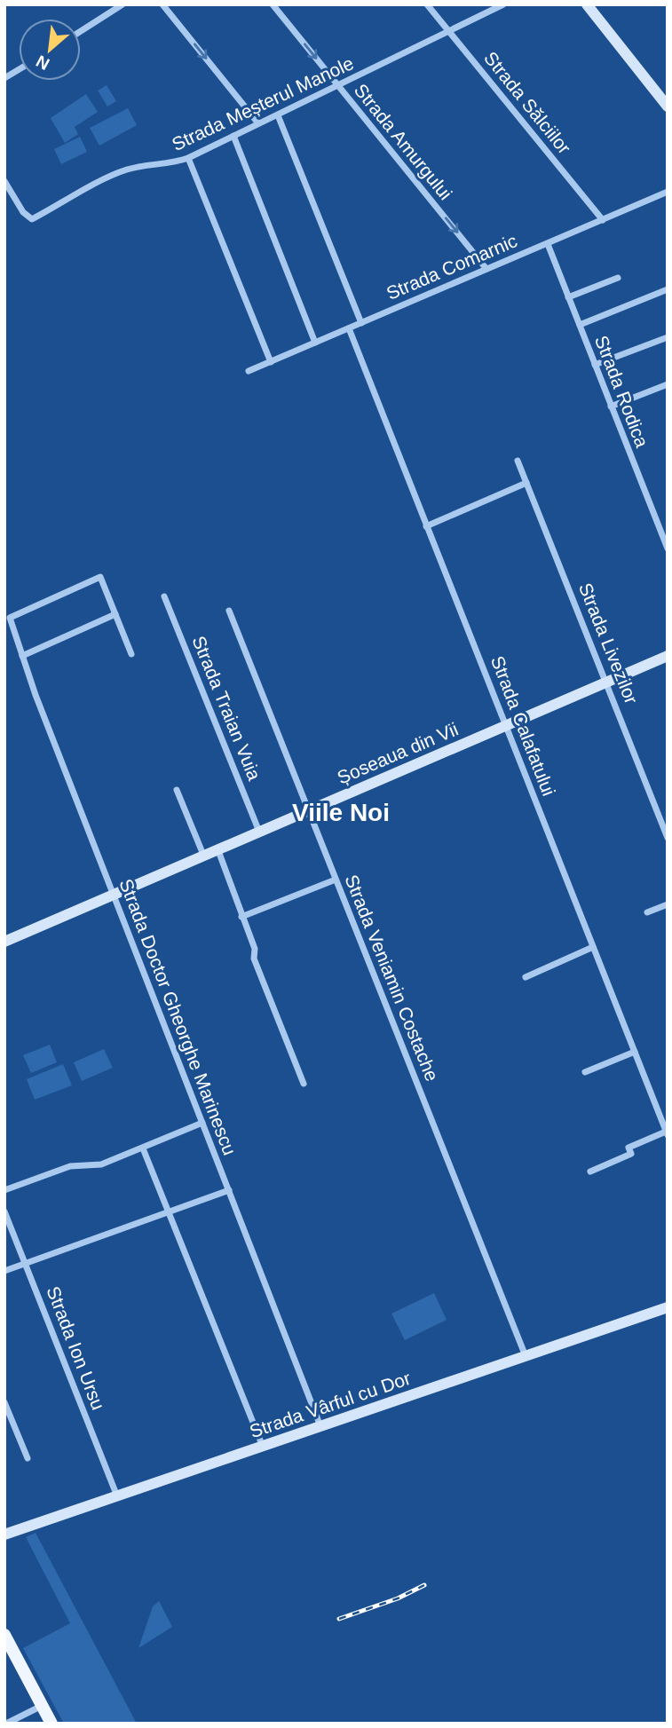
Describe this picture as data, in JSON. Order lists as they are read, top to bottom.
{
  "streets": {
    "street": [
      "Strada Sălciilor",
      "Strada Meșterul Manole",
      "Strada Amurgului",
      "Strada Comarnic",
      "Strada Rodica",
      "Strada Livezilor",
      "Strada Traian Vuia",
      "Strada Calafatului",
      "Șoseaua din Vii",
      "Strada Veniamin Costache",
      "Strada Doctor Gheorghe Marinescu",
      "Strada Ion Ursu",
      "Strada Vârful cu Dor"
    ]
  },
  "crossings": [
    ["Strada Sălciilor", "Strada Meșterul Manole"],
    ["Strada Sălciilor", "Strada Comarnic"],
    ["Strada Meșterul Manole", "Strada Amurgului"],
    ["Strada Amurgului", "Strada Comarnic"],
    ["Strada Comarnic", "Strada Rodica"],
    ["Strada Comarnic", "Strada Calafatului"],
    ["Strada Livezilor", "Șoseaua din Vii"],
    ["Strada Traian Vuia", "Șoseaua din Vii"],
    ["Strada Calafatului", "Șoseaua din Vii"],
    ["Șoseaua din Vii", "Strada Veniamin Costache"],
    ["Șoseaua din Vii", "Strada Doctor Gheorghe Marinescu"],
    ["Strada Veniamin Costache", "Strada Vârful cu Dor"],
    ["Strada Doctor Gheorghe Marinescu", "Strada Vârful cu Dor"],
    ["Strada Ion Ursu", "Strada Vârful cu Dor"]
  ],
  "one_way": ["Strada Amurgului"],
  "districts": ["Viile Noi"],
  "north": "bottom left"
}
